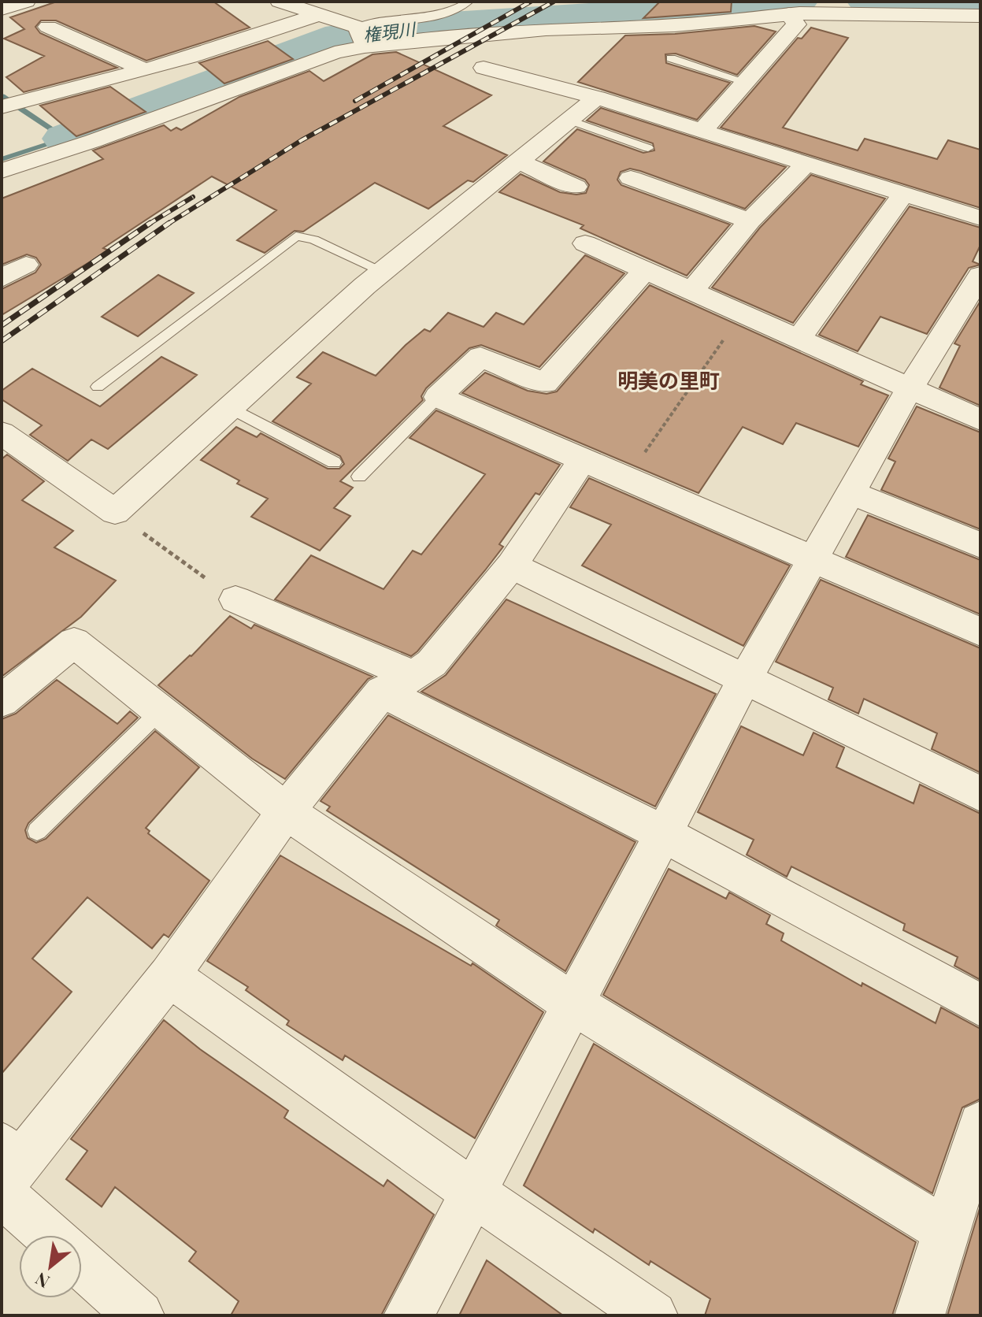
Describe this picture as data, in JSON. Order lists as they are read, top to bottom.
{
  "districts": ["明美の里町"],
  "water": ["権現川"],
  "north": "bottom left"
}
